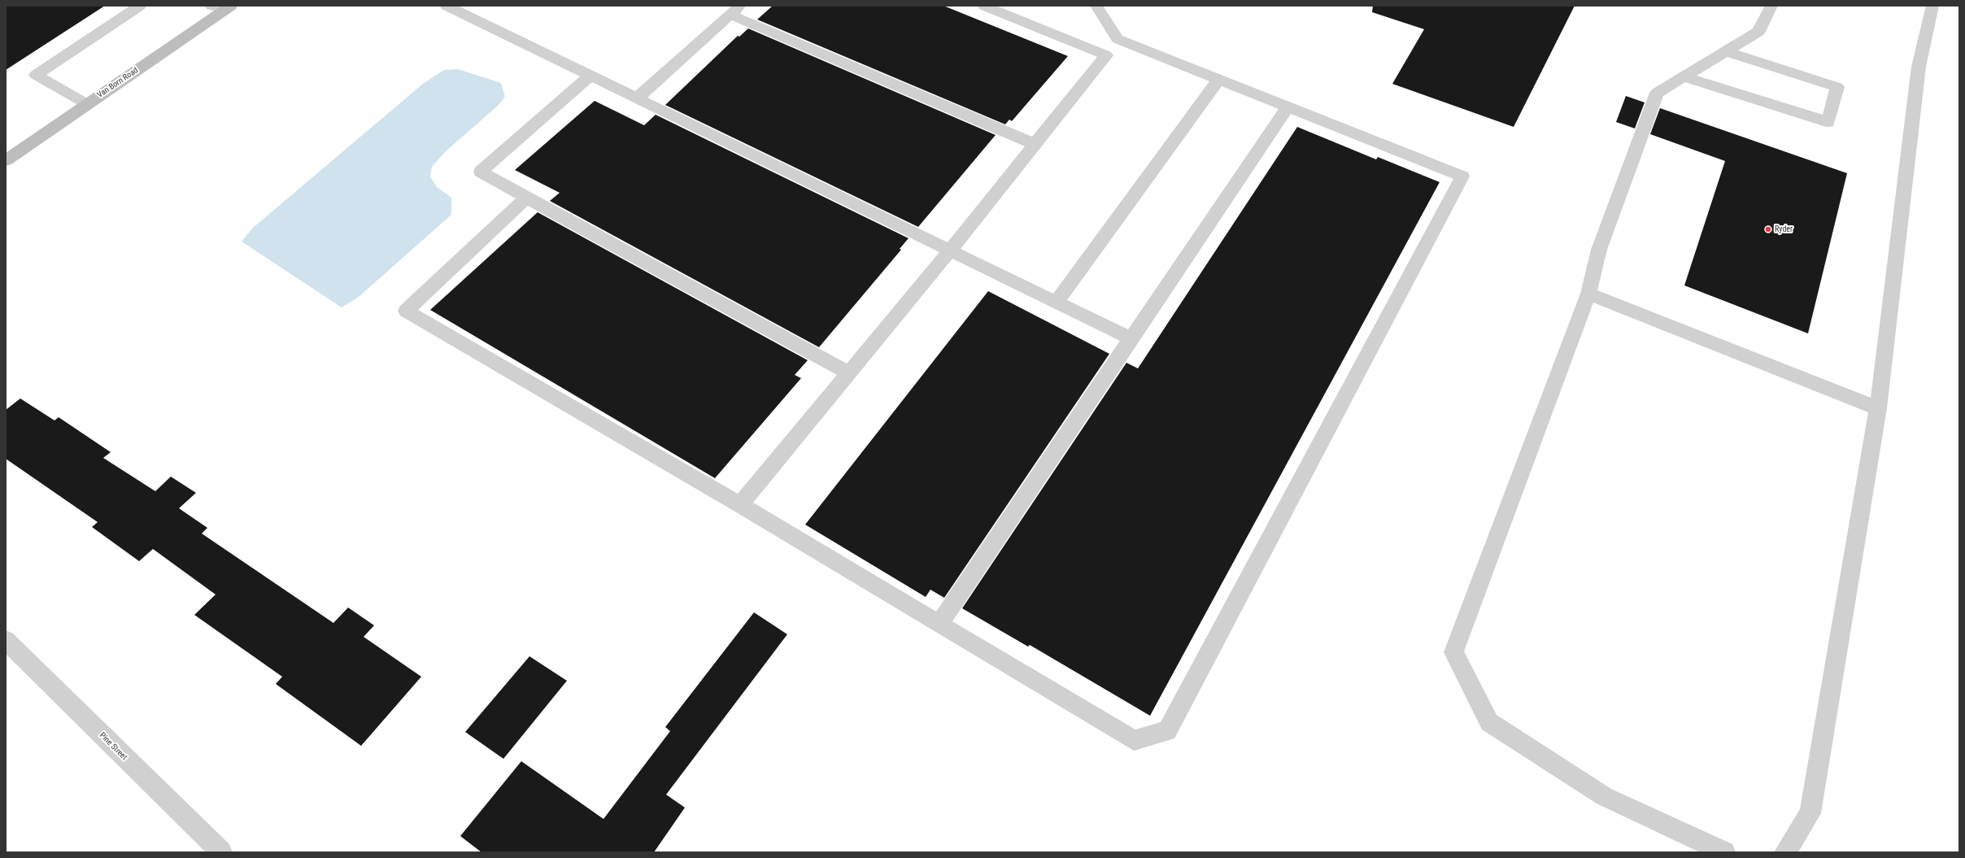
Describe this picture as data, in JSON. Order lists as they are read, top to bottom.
{
  "streets": {
    "main road": ["Van Born Road"],
    "street": ["Pine Street"]
  },
  "places": ["Ryder"]
}
